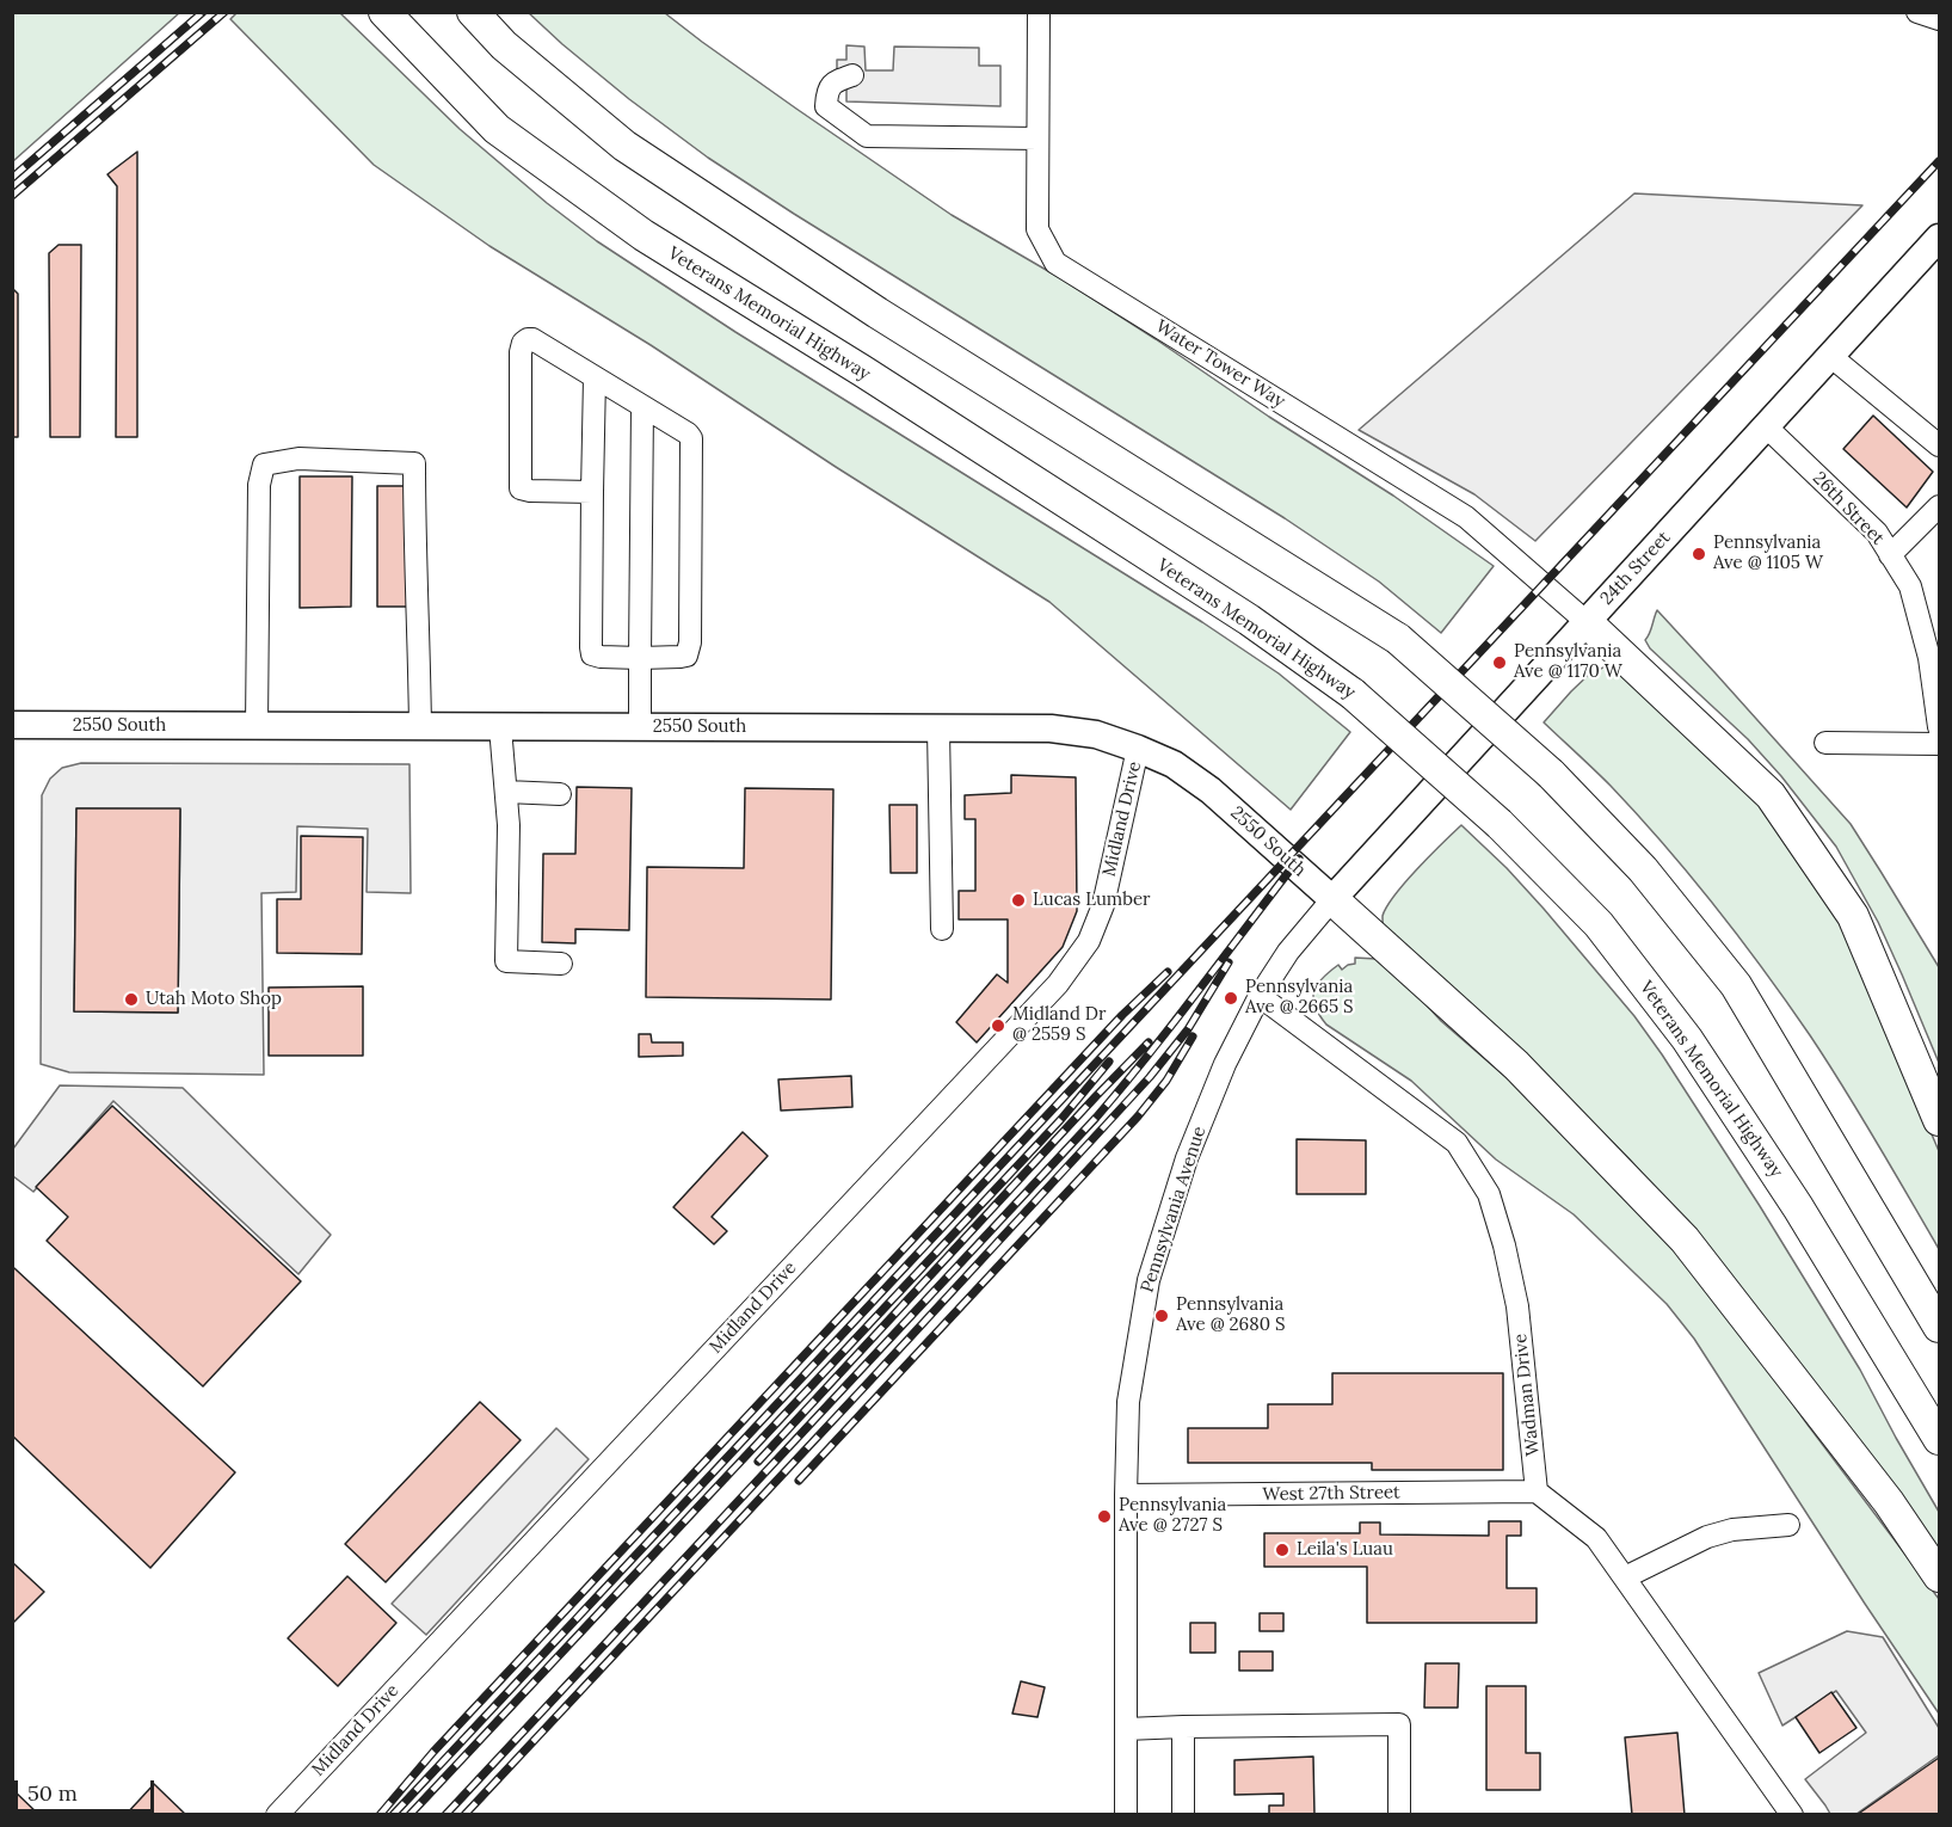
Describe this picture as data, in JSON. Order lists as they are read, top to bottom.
{
  "streets": {
    "highway": ["Veterans Memorial Highway"],
    "main road": ["24th Street", "2550 South"],
    "street": [
      "Water Tower Way",
      "26th Street",
      "Midland Drive",
      "Pennsylvania Avenue",
      "Wadman Drive",
      "West 27th Street"
    ]
  },
  "crossings": [
    ["Water Tower Way", "24th Street"],
    ["26th Street", "24th Street"],
    ["24th Street", "2550 South"],
    ["24th Street", "Pennsylvania Avenue"],
    ["2550 South", "Midland Drive"],
    ["2550 South", "Pennsylvania Avenue"],
    ["Pennsylvania Avenue", "Wadman Drive"],
    ["Pennsylvania Avenue", "West 27th Street"],
    ["Wadman Drive", "West 27th Street"]
  ],
  "places": [
    "Pennsylvania Ave @ 1105 W",
    "Pennsylvania Ave @ 1170 W",
    "Lucas Lumber",
    "Pennsylvania Ave @ 2665 S",
    "Utah Moto Shop",
    "Midland Dr @ 2559 S",
    "Pennsylvania Ave @ 2680 S",
    "Pennsylvania Ave @ 2727 S",
    "Leila's Luau"
  ],
  "scale_bar": "50 m"
}
